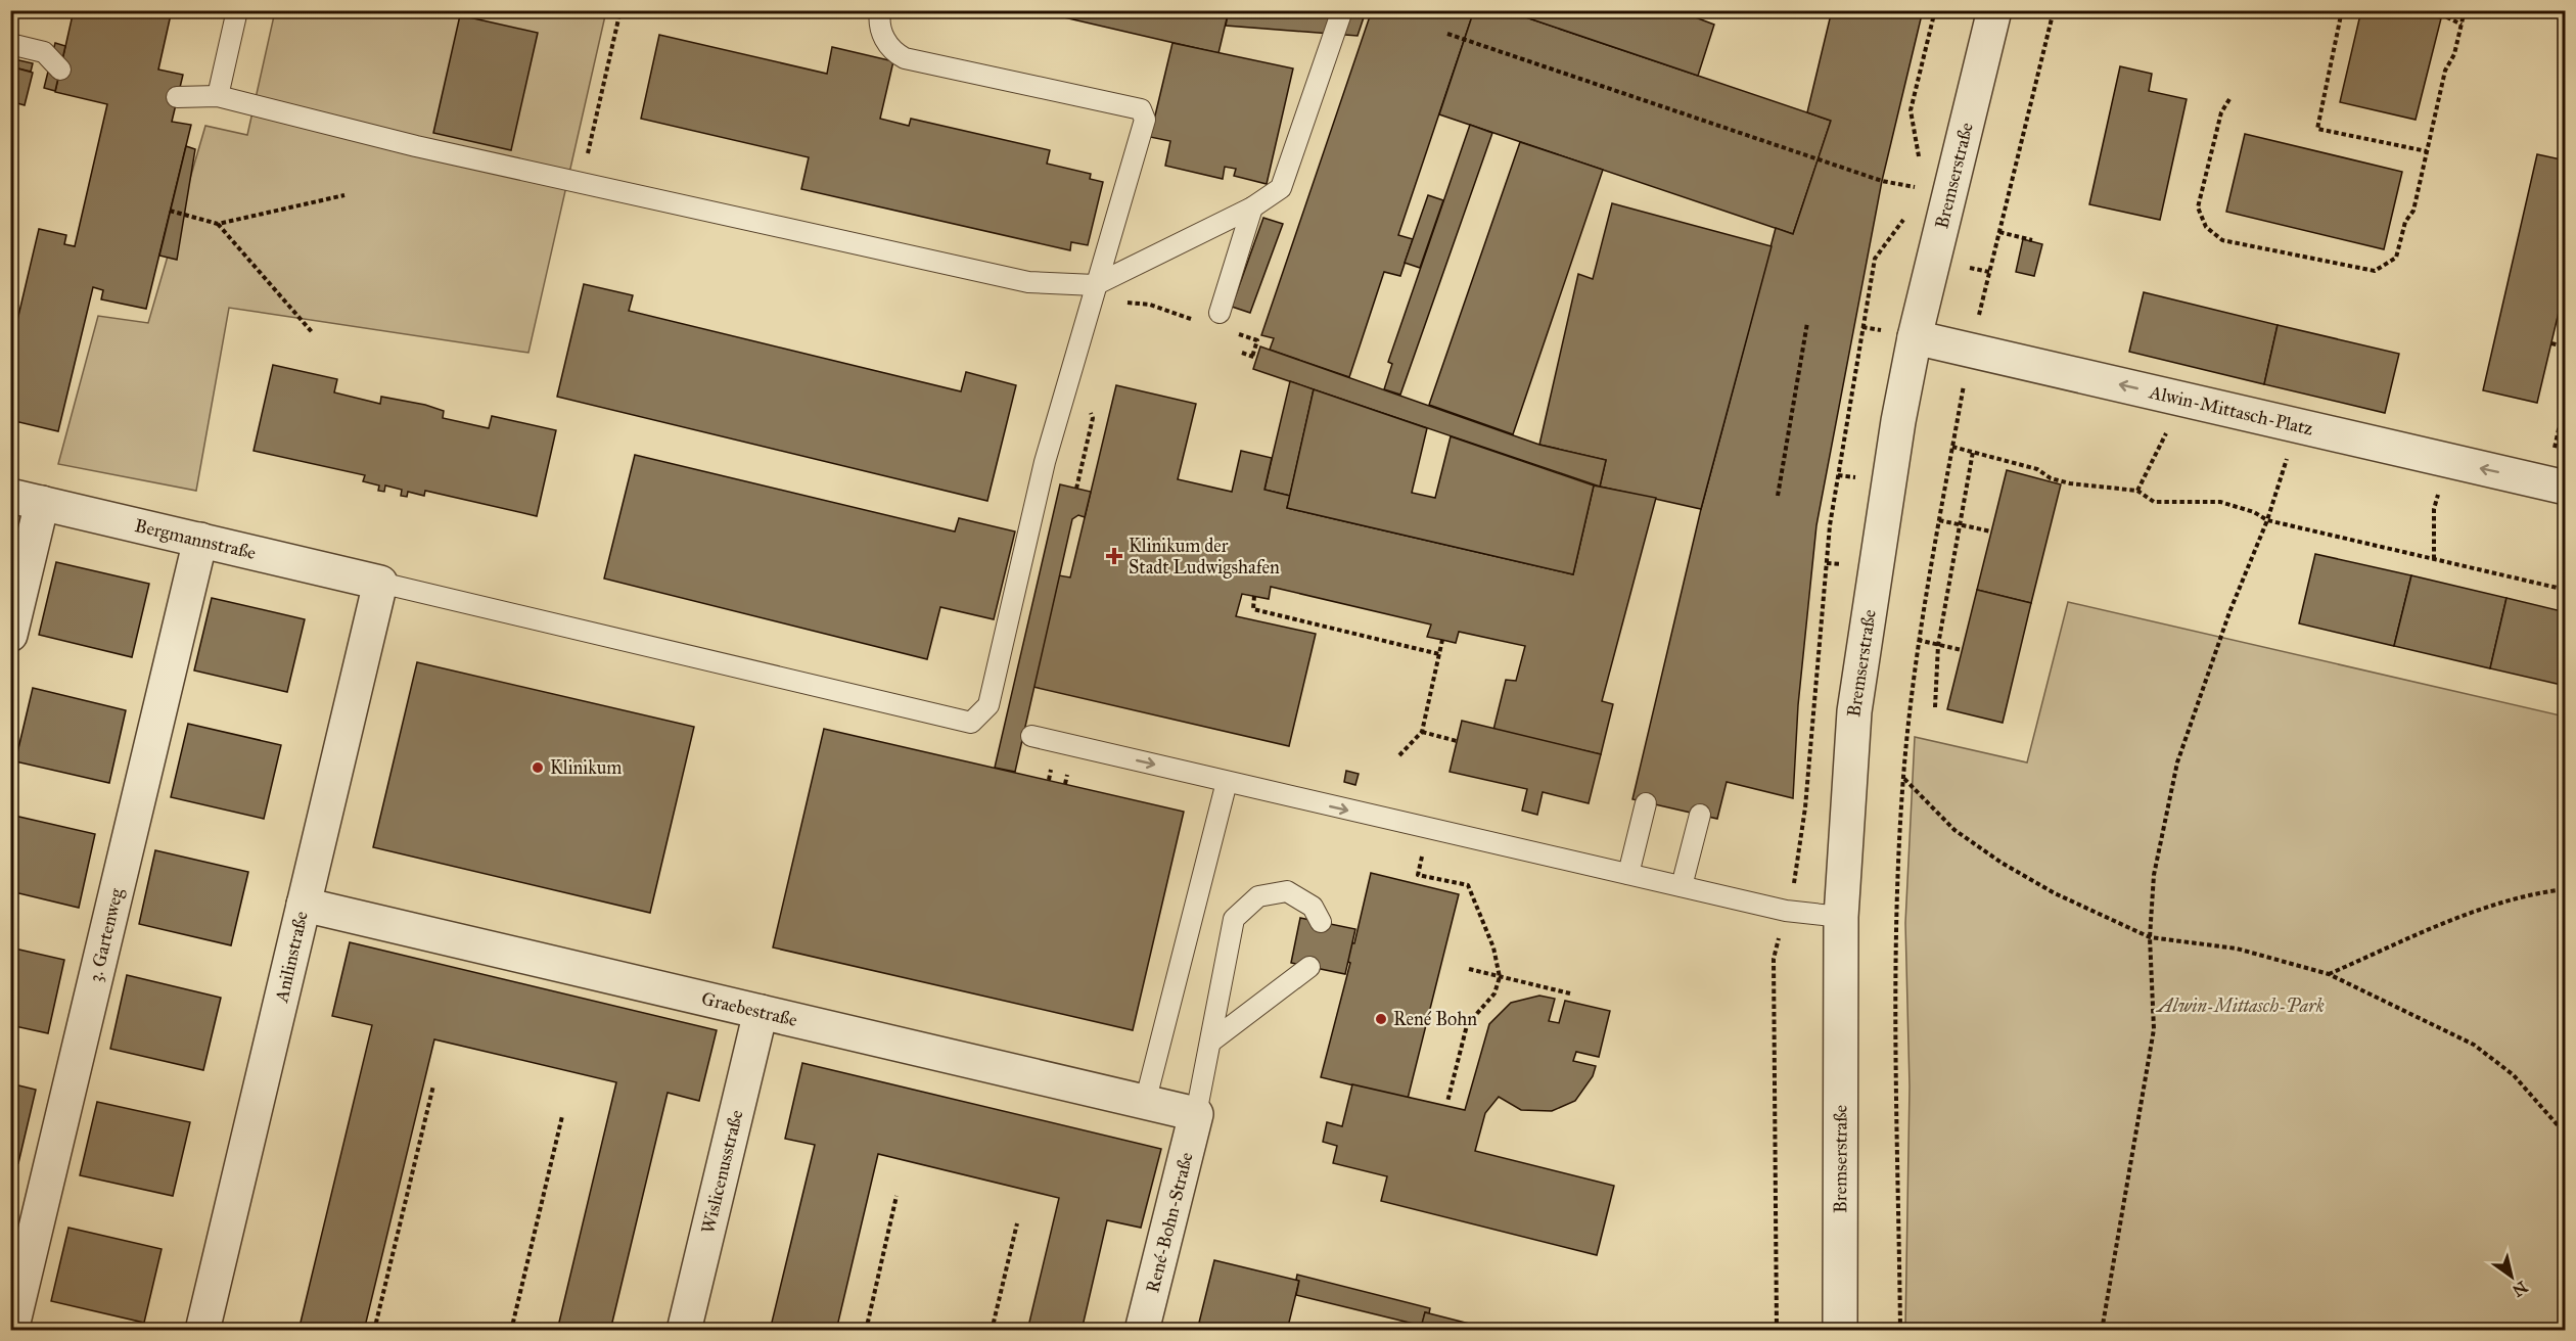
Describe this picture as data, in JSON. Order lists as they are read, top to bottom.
{
  "streets": {
    "street": [
      "Bremserstraße",
      "Alwin-Mittasch-Platz",
      "Bergmannstraße",
      "3. Gartenweg",
      "Anilinstraße",
      "Graebestraße",
      "Wislicenusstraße",
      "René-Bohn-Straße"
    ]
  },
  "crossings": [
    ["Bremserstraße", "Alwin-Mittasch-Platz"],
    ["Bergmannstraße", "3. Gartenweg"],
    ["Bergmannstraße", "Anilinstraße"],
    ["Anilinstraße", "Graebestraße"],
    ["Graebestraße", "Wislicenusstraße"],
    ["Graebestraße", "René-Bohn-Straße"]
  ],
  "one_way": ["Alwin-Mittasch-Platz"],
  "parks": ["Alwin-Mittasch-Park"],
  "places": {
    "health": ["Klinikum der Stadt Ludwigshafen"],
    "other": ["Klinikum", "René Bohn"]
  },
  "north": "bottom right"
}
